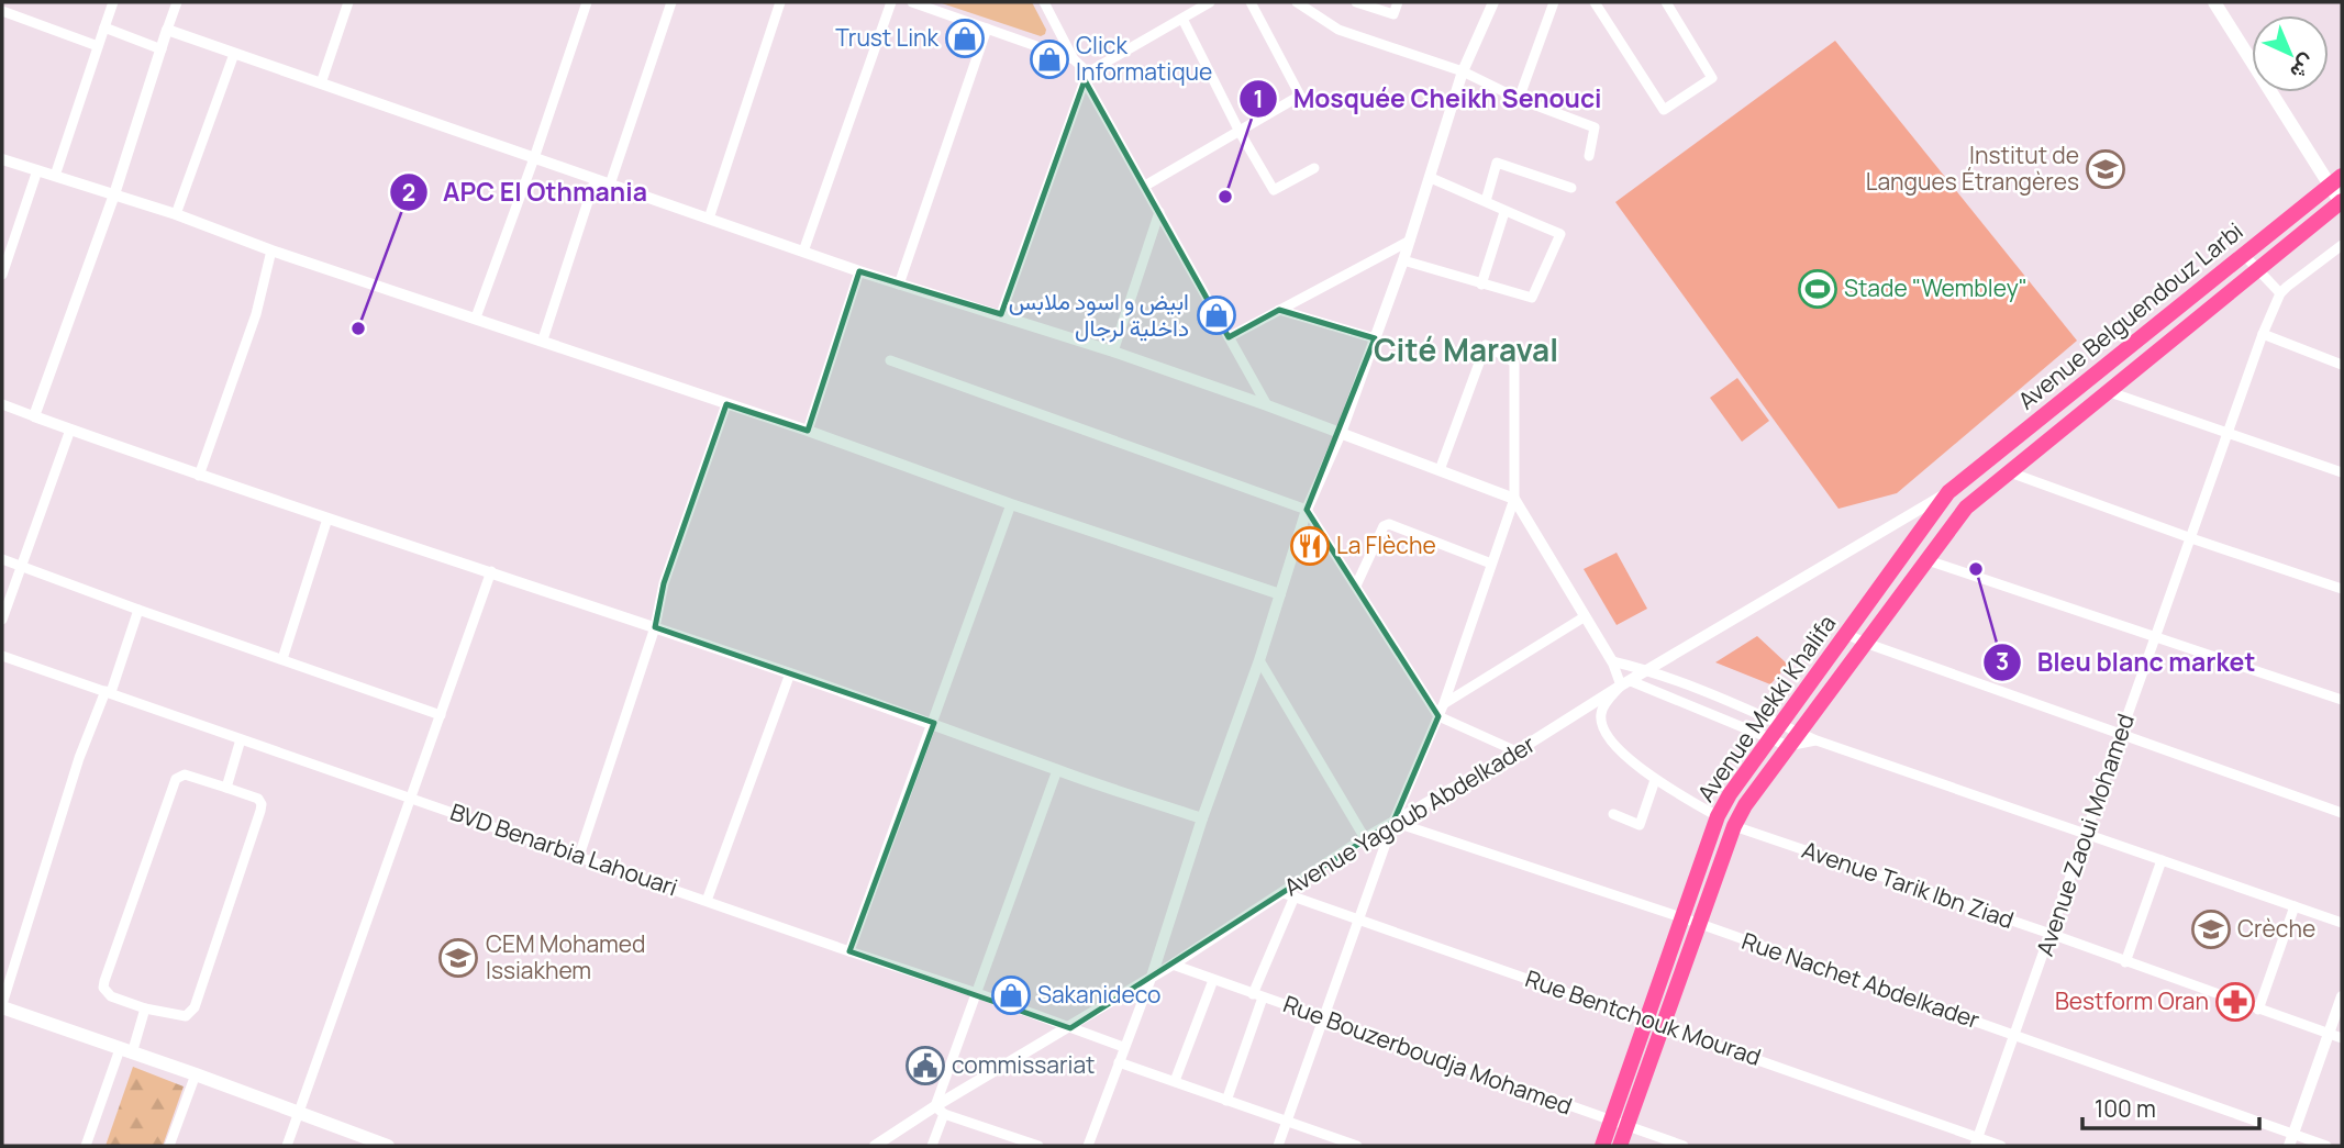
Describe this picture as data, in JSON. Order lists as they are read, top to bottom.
{
  "streets": {
    "main road": ["Avenue Belguendouz Larbi", "Avenue Mekki Khalifa"],
    "street": [
      "Avenue Yagoub Abdelkader",
      "Avenue Zaoui Mohamed",
      "BVD Benarbia Lahouari",
      "Avenue Tarik Ibn Ziad",
      "Rue Nachet Abdelkader",
      "Rue Bentchouk Mourad",
      "Rue Bouzerboudja Mohamed"
    ]
  },
  "crossings": [
    ["Avenue Belguendouz Larbi", "Avenue Mekki Khalifa"],
    ["Avenue Belguendouz Larbi", "Avenue Yagoub Abdelkader"],
    ["Avenue Mekki Khalifa", "Avenue Yagoub Abdelkader"],
    ["Avenue Mekki Khalifa", "Avenue Tarik Ibn Ziad"],
    ["Avenue Mekki Khalifa", "Rue Nachet Abdelkader"],
    ["Avenue Mekki Khalifa", "Rue Bentchouk Mourad"],
    ["Avenue Mekki Khalifa", "Rue Bouzerboudja Mohamed"],
    ["Avenue Yagoub Abdelkader", "BVD Benarbia Lahouari"],
    ["Avenue Yagoub Abdelkader", "Rue Nachet Abdelkader"],
    ["Avenue Yagoub Abdelkader", "Rue Bentchouk Mourad"],
    ["Avenue Yagoub Abdelkader", "Rue Bouzerboudja Mohamed"],
    ["Avenue Zaoui Mohamed", "Avenue Tarik Ibn Ziad"],
    ["Avenue Zaoui Mohamed", "Rue Nachet Abdelkader"],
    ["Avenue Zaoui Mohamed", "Rue Bentchouk Mourad"]
  ],
  "districts": ["Cité Maraval"],
  "places": {
    "shop": [
      "Trust Link",
      "Click Informatique",
      "ابيض و اسود ملابس داخلية لرجال",
      "Sakanideco"
    ],
    "school or university": ["Institut de Langues Étrangères", "Crèche", "CEM Mohamed Issiakhem"],
    "other": ["Mosquée Cheikh Senouci", "APC El Othmania", "Bleu blanc market"],
    "sports": ["Stade \"Wembley\""],
    "restaurant": ["La Flèche"],
    "pharmacy": ["Bestform Oran"],
    "public building": ["commissariat"]
  },
  "scale_bar": "100 m",
  "north": "bottom right"
}
